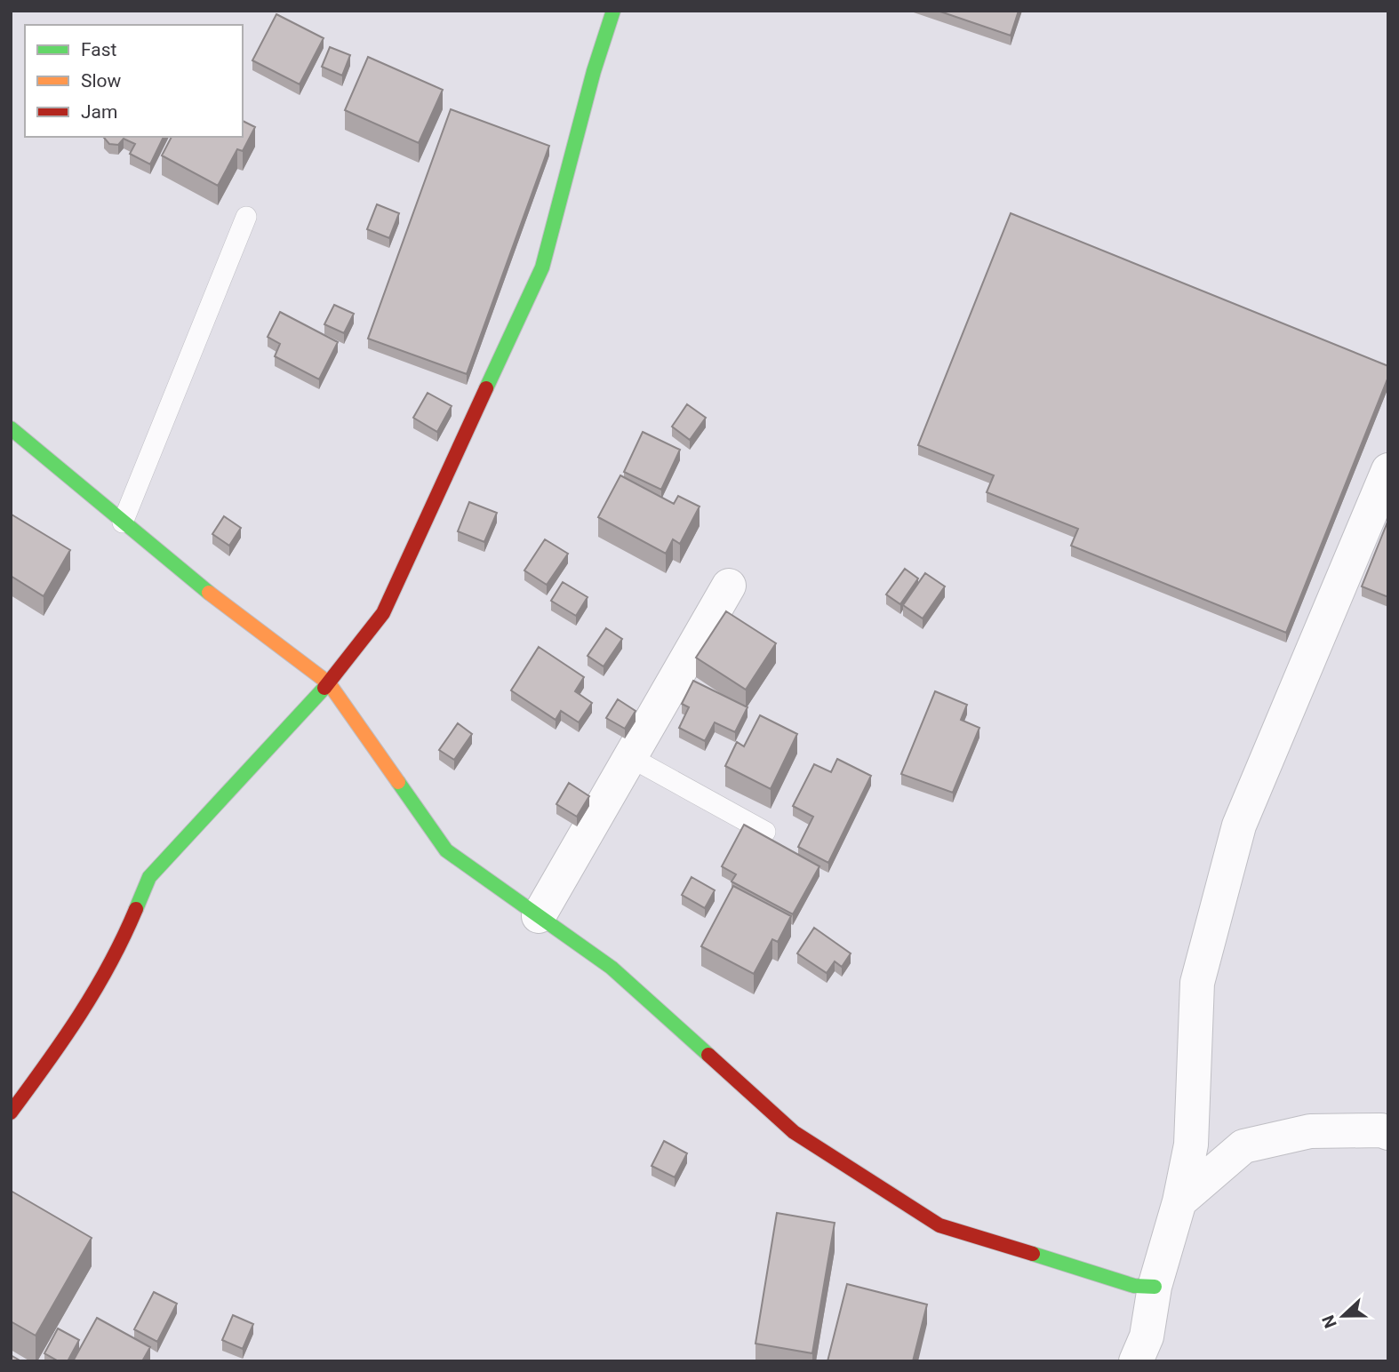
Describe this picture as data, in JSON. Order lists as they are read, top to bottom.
{
  "legend": ["Fast", "Slow", "Jam"],
  "north": "left"
}
